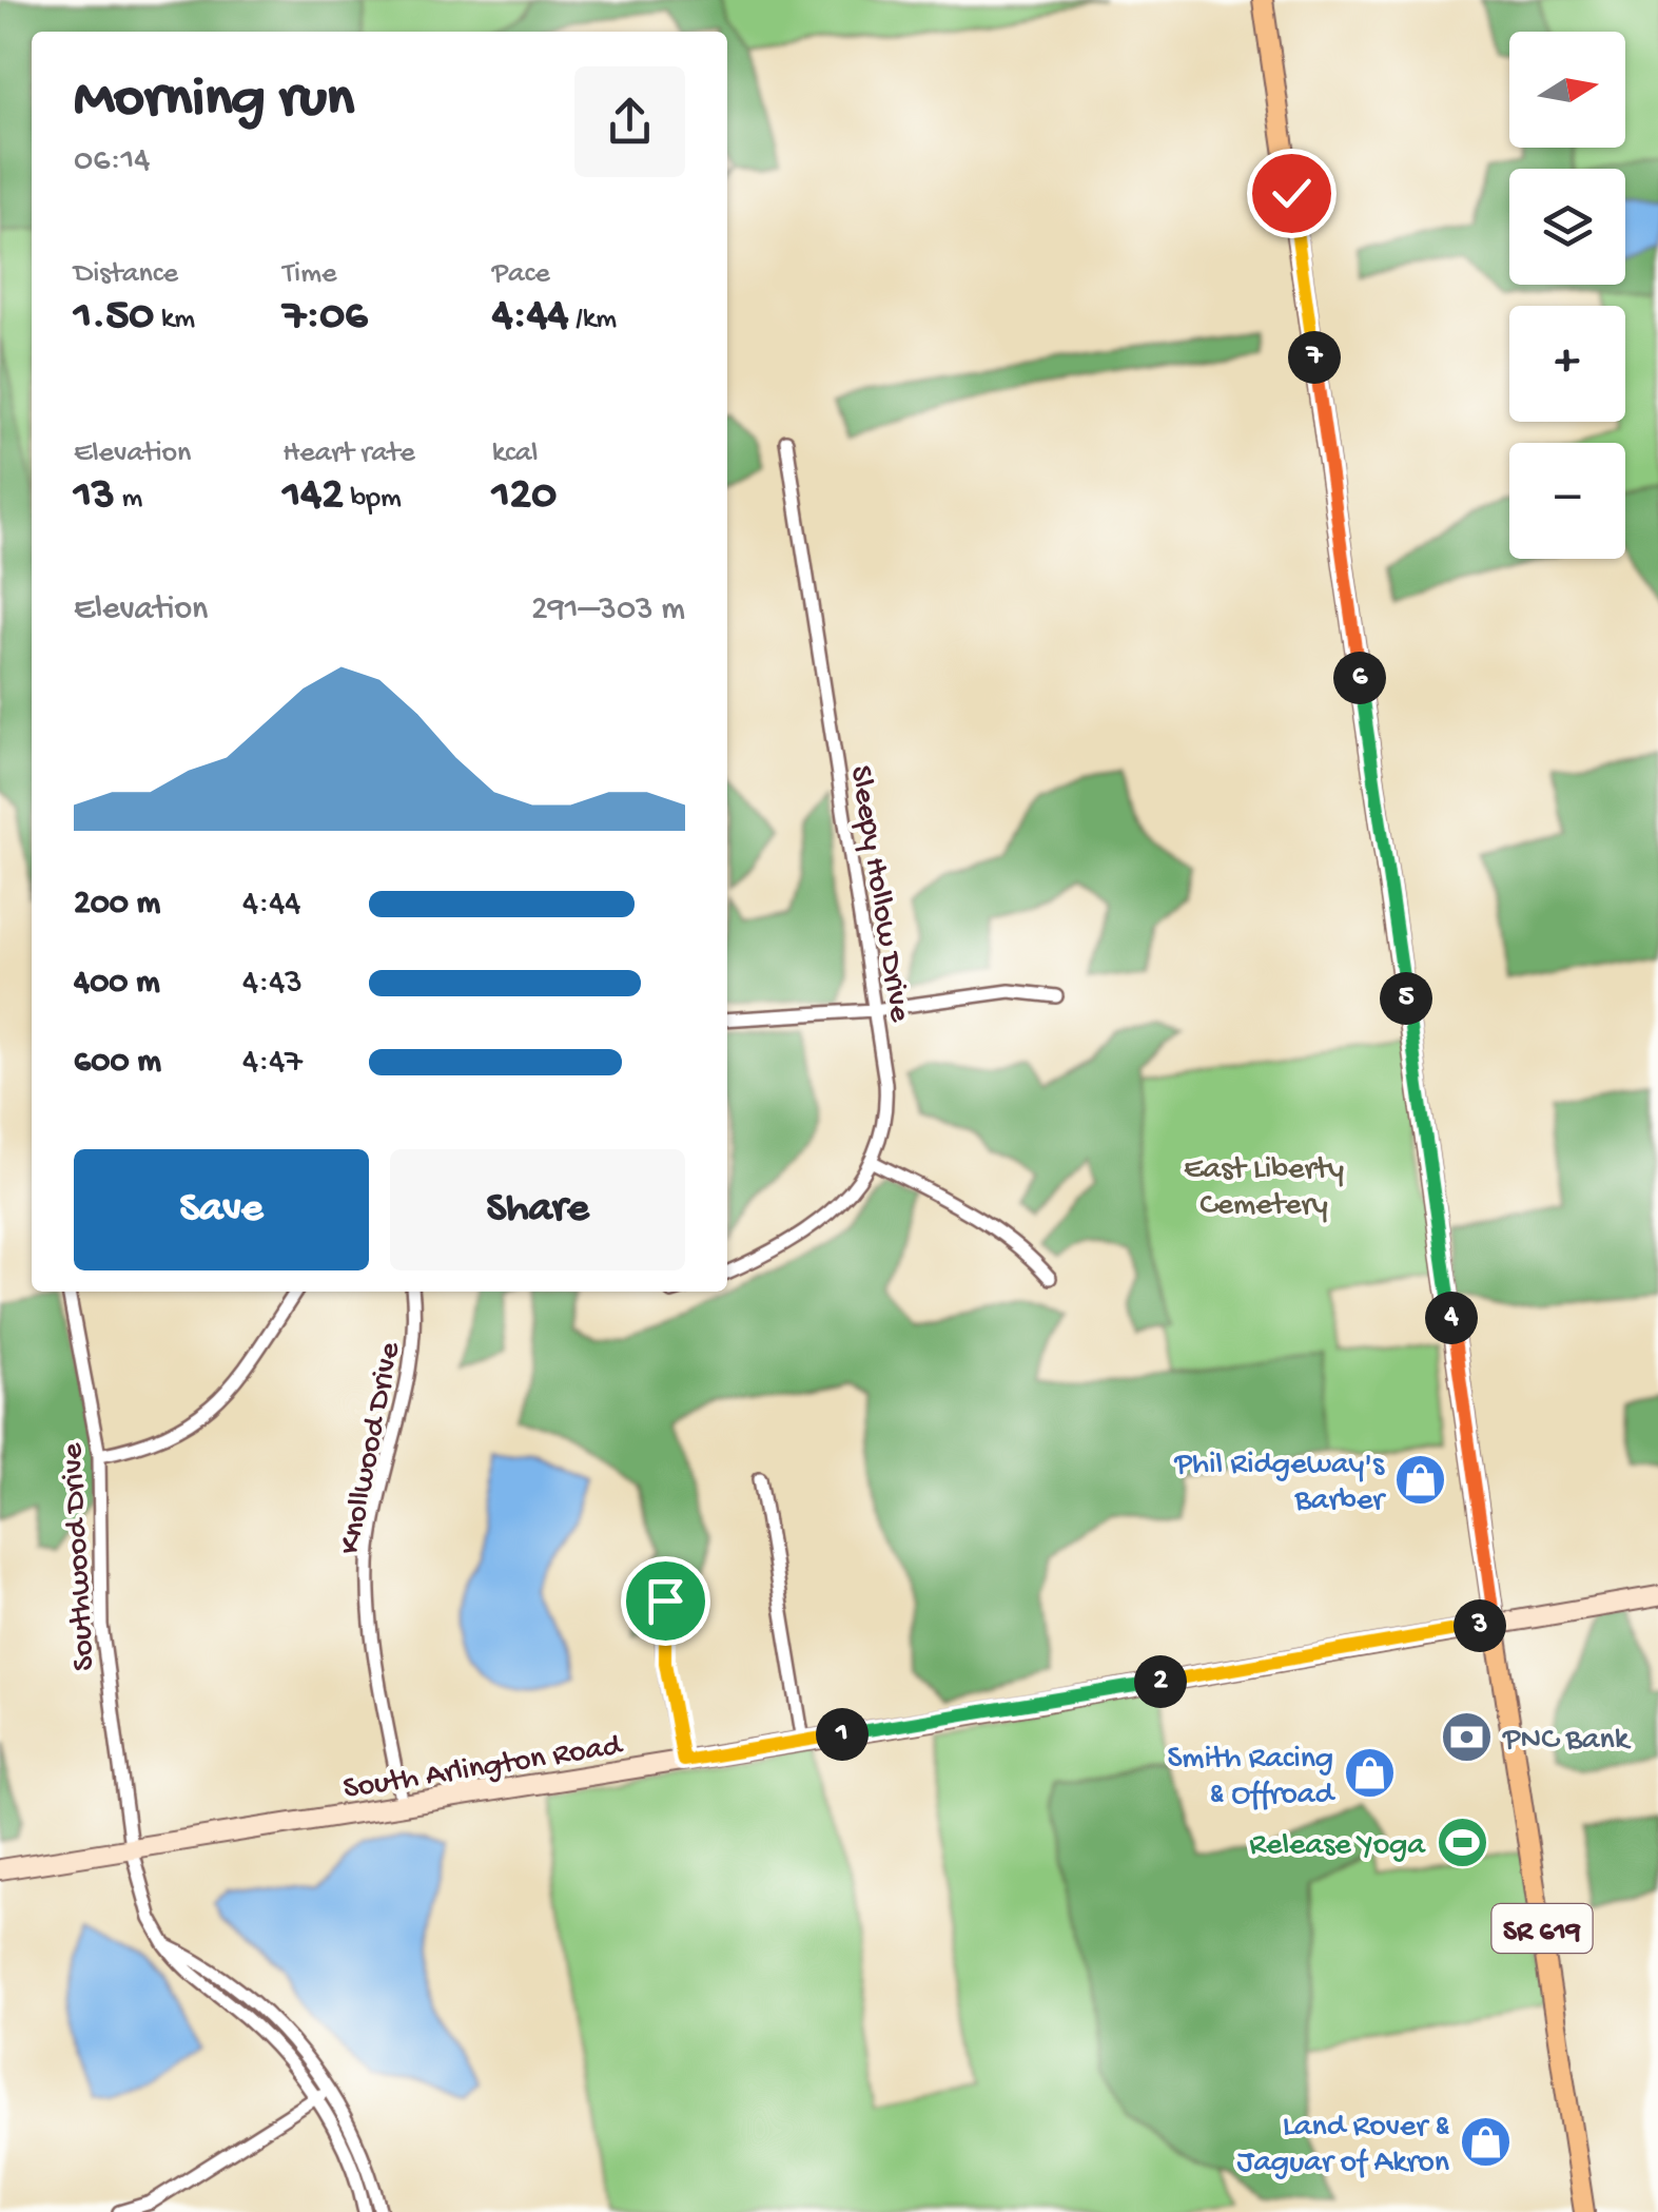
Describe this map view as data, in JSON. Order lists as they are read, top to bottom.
{
  "streets": {
    "main road": ["South Arlington Road", "SR 619"],
    "street": ["Sleepy Hollow Drive", "Knollwood Drive", "Southwood Drive"]
  },
  "crossings": [
    ["Knollwood Drive", "South Arlington Road"],
    ["Southwood Drive", "South Arlington Road"],
    ["South Arlington Road", "SR 619"]
  ],
  "parks": ["East Liberty Cemetery"],
  "places": {
    "shop": ["Phil Ridgeway's Barber", "Smith Racing & Offroad", "Land Rover & Jaguar of Akron"],
    "bank": ["PNC Bank"],
    "sports": ["Release Yoga"]
  },
  "north": "right",
  "page": {
    "map_buttons": ["+", "−"],
    "heading": ["Morning run", "06:14"],
    "stats": [
      ["Distance", "1.50 km"],
      ["Time", "7:06"],
      ["Pace", "4:44 /km"],
      ["Elevation", "13 m"],
      ["Heart rate", "142 bpm"],
      ["kcal", "120"]
    ],
    "pins": [
      "7",
      "6",
      "5",
      "4",
      "3",
      "2",
      "1"
    ],
    "chart": ["Elevation", "291–303 m"],
    "list": [
      {
        "name": "200 m",
        "note": "4:44"
      },
      {
        "name": "400 m",
        "note": "4:43"
      },
      {
        "name": "600 m",
        "note": "4:47"
      }
    ],
    "buttons": ["Save", "Share"]
  }
}
